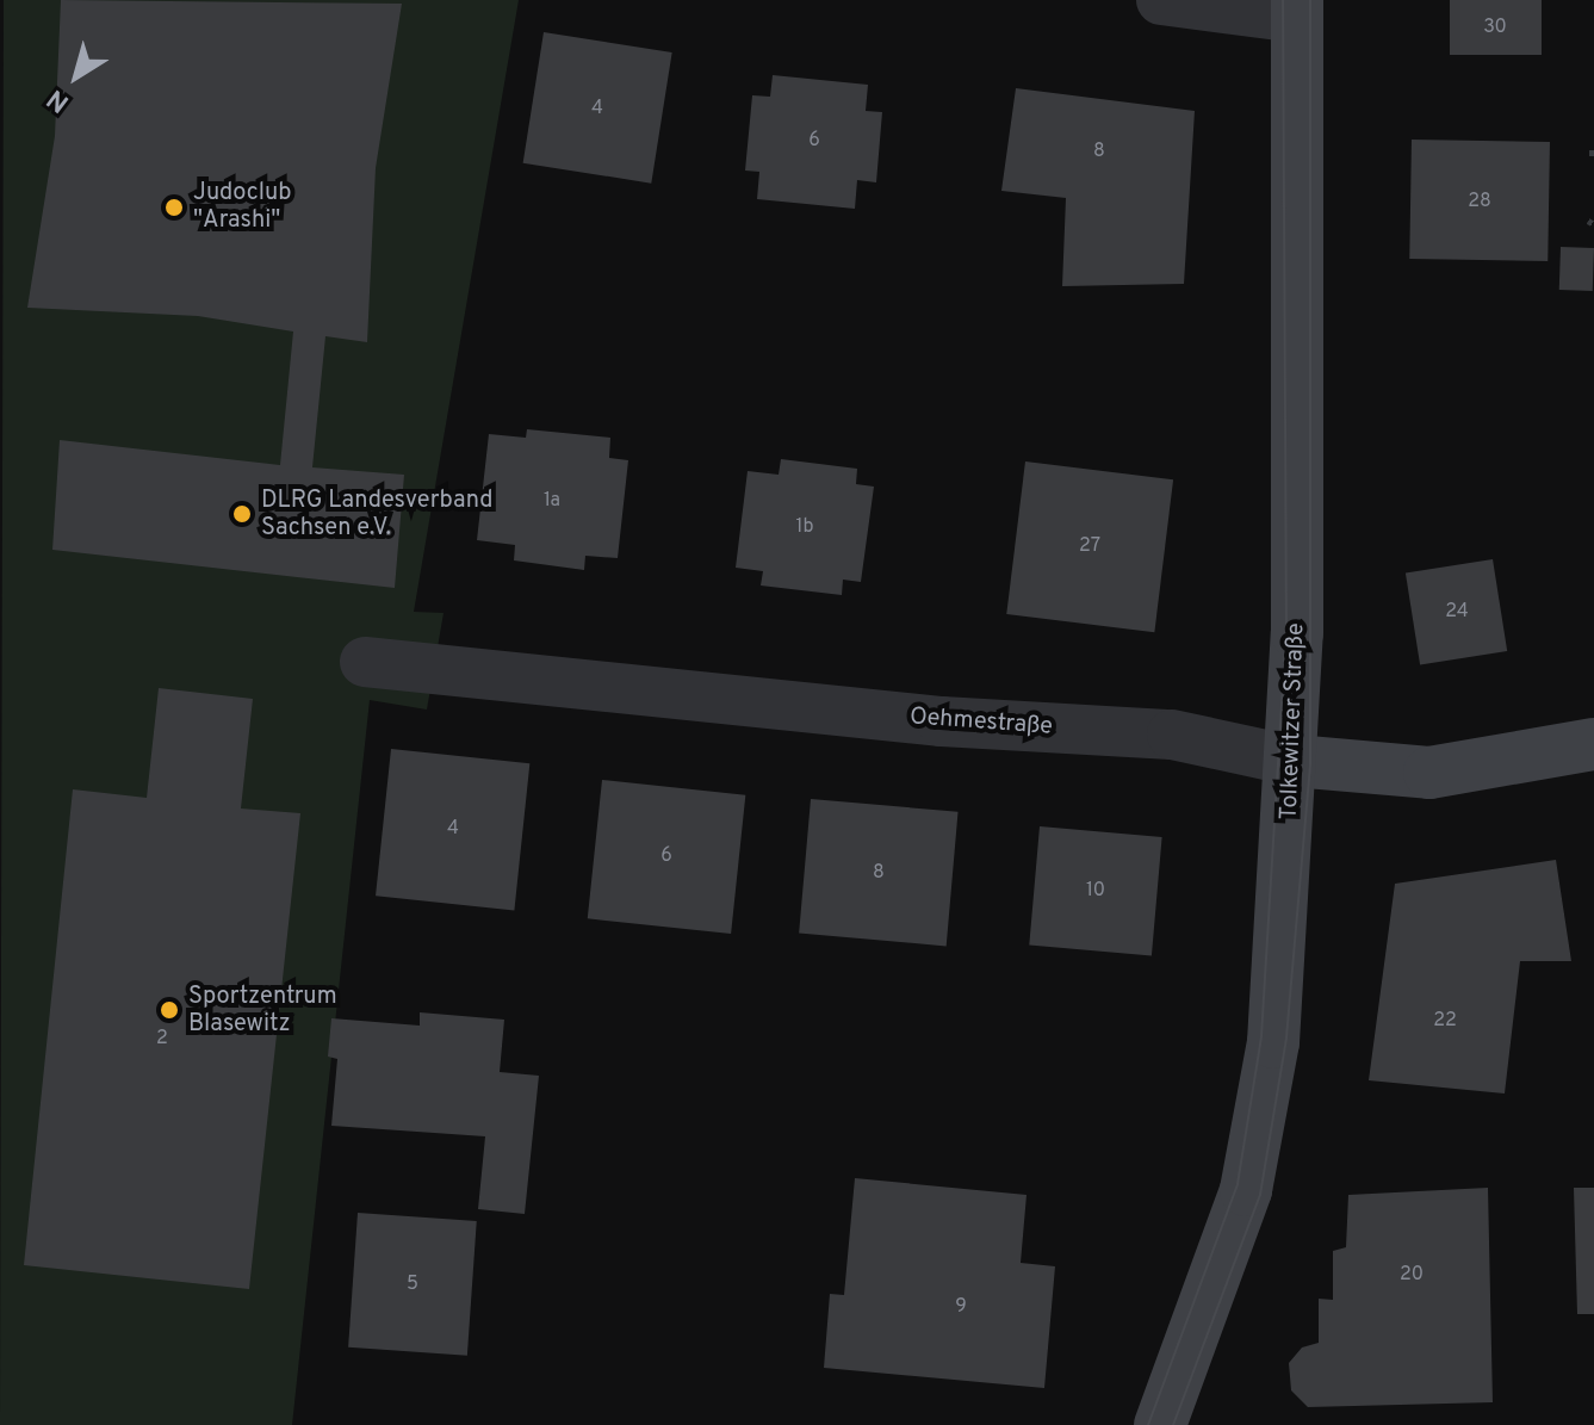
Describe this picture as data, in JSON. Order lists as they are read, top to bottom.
{
  "streets": {
    "main road": ["Tolkewitzer Straße", "Oehmestraße"]
  },
  "crossings": [
    ["Tolkewitzer Straße", "Oehmestraße"]
  ],
  "places": ["Judoclub \"Arashi\"", "DLRG Landesverband Sachsen e.V.", "Sportzentrum Blasewitz"],
  "house_numbers": [
    "30",
    "4",
    "6",
    "8",
    "28",
    "1a",
    "1b",
    "27",
    "24",
    "4",
    "6",
    "8",
    "10",
    "22",
    "2",
    "20",
    "5",
    "9"
  ],
  "north": "bottom left"
}
